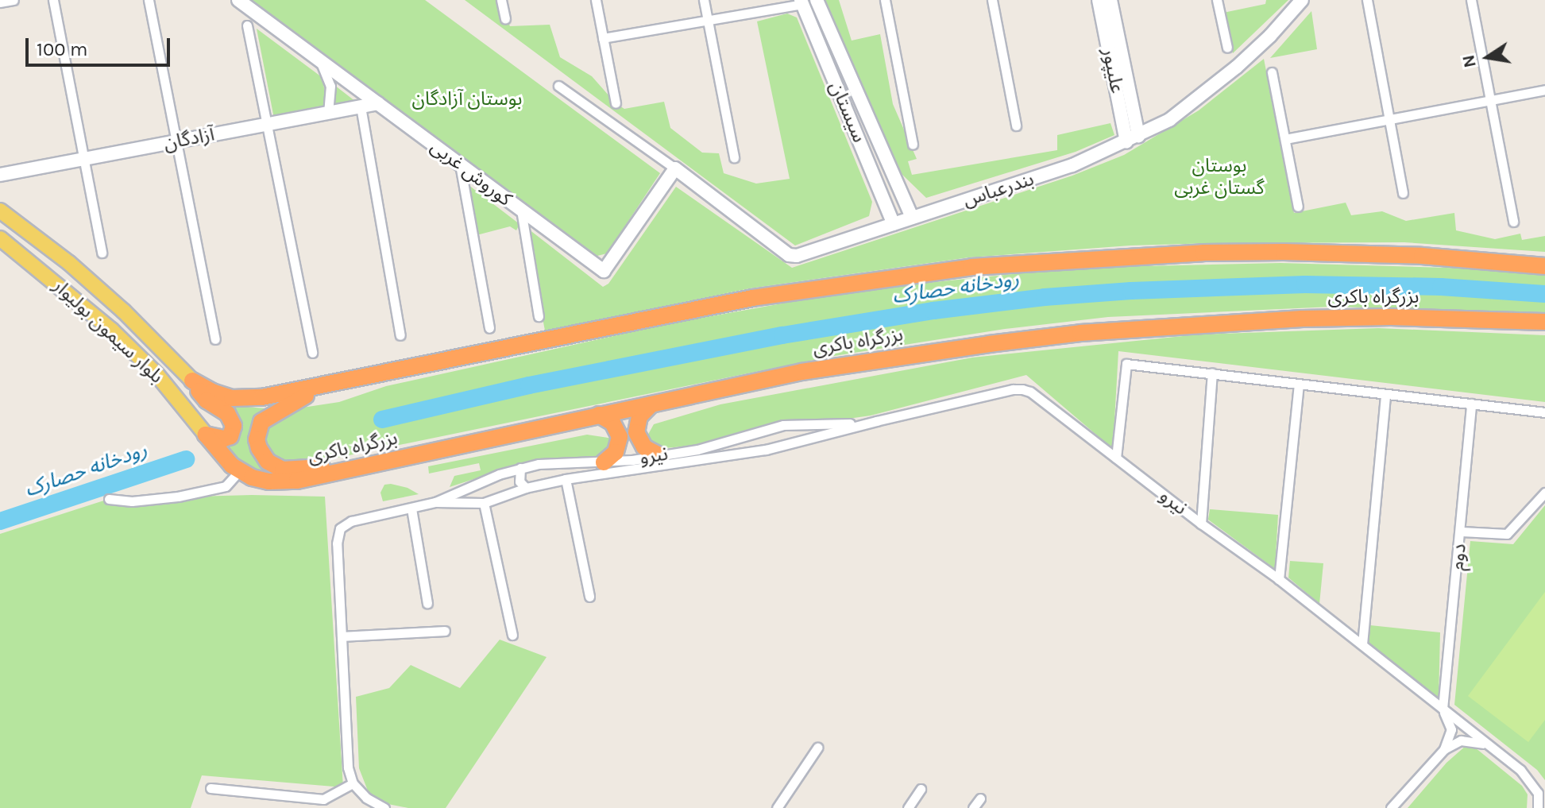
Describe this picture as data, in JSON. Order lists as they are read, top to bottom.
{
  "streets": {
    "highway": ["بزرگراه باکری"],
    "main road": ["بلوار سیمون بولیوار"],
    "street": [
      "علیپور",
      "سیستان",
      "آزادگان",
      "کوروش غربی",
      "بندرعباس",
      "نیرو",
      "دوم"
    ]
  },
  "crossings": [
    ["علیپور", "بندرعباس"],
    ["سیستان", "بندرعباس"],
    ["آزادگان", "کوروش غربی"],
    ["کوروش غربی", "بندرعباس"],
    ["بزرگراه باکری", "بلوار سیمون بولیوار"],
    ["نیرو", "دوم"]
  ],
  "water": ["رودخانه حصارک"],
  "parks": ["بوستان آزادگان", "بوستان گستان غربی"],
  "scale_bar": "100 m",
  "north": "left"
}
